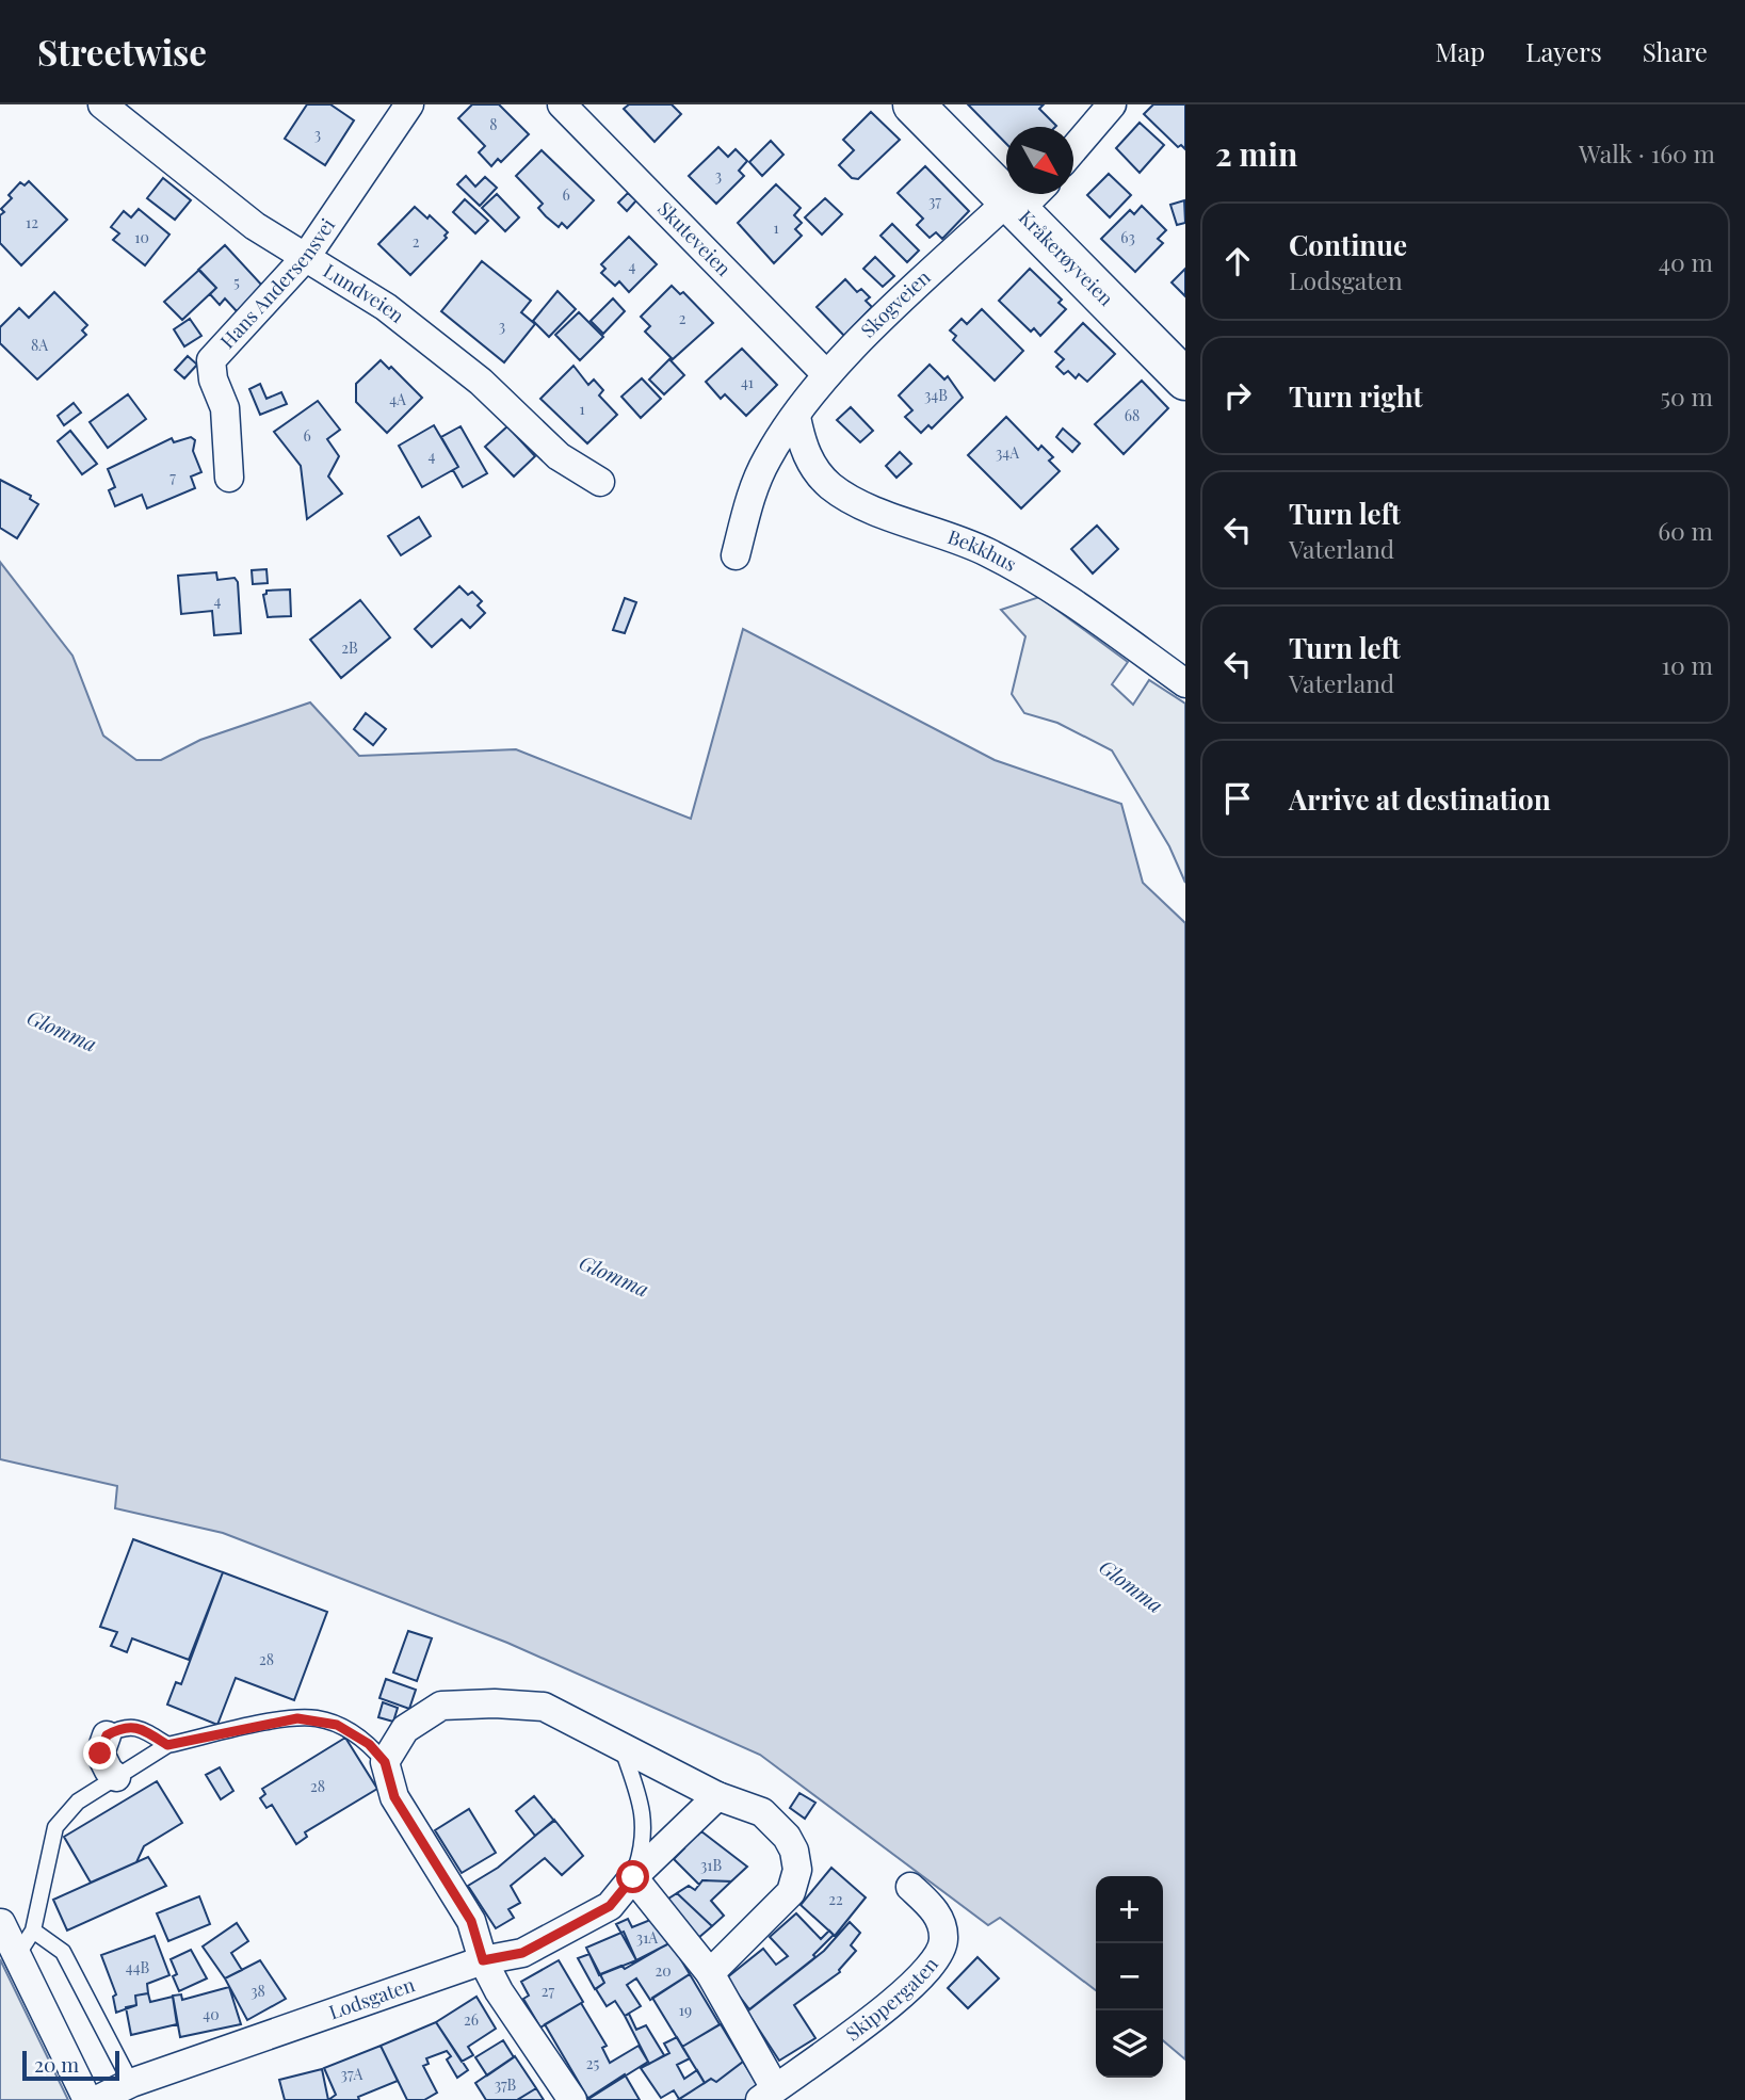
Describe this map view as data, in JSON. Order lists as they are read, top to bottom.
{
  "streets": {
    "main road": ["Kråkerøyveien"],
    "street": [
      "Skuteveien",
      "Hans Andersensvei",
      "Lundveien",
      "Skogveien",
      "Bekkhus",
      "Lodsgaten",
      "Skippergaten"
    ]
  },
  "crossings": [
    ["Skuteveien", "Skogveien"],
    ["Kråkerøyveien", "Skogveien"],
    ["Hans Andersensvei", "Lundveien"],
    ["Skogveien", "Bekkhus"]
  ],
  "water": ["Glomma"],
  "house_numbers": [
    "8",
    "3",
    "3",
    "6",
    "37",
    "12",
    "1",
    "10",
    "63",
    "2",
    "4",
    "5",
    "2",
    "3",
    "8A",
    "41",
    "34B",
    "4A",
    "1",
    "68",
    "6",
    "34A",
    "4",
    "7",
    "4",
    "2B",
    "28",
    "28",
    "31B",
    "22",
    "31A",
    "44B",
    "20",
    "38",
    "27",
    "19",
    "40",
    "26",
    "25",
    "37A",
    "37B"
  ],
  "scale_bar": "20 m",
  "north": "bottom right",
  "page": {
    "header": "Streetwise",
    "nav": ["Map", "Layers", "Share"],
    "heading": ["2 min", "Walk · 160 m"],
    "list": [
      ["Continue", "Lodsgaten", "40 m"],
      ["Turn right", "50 m"],
      ["Turn left", "Vaterland", "60 m"],
      ["Turn left", "Vaterland", "10 m"],
      "Arrive at destination"
    ],
    "map_buttons": ["+", "−"],
    "scale": "20 m"
  }
}
